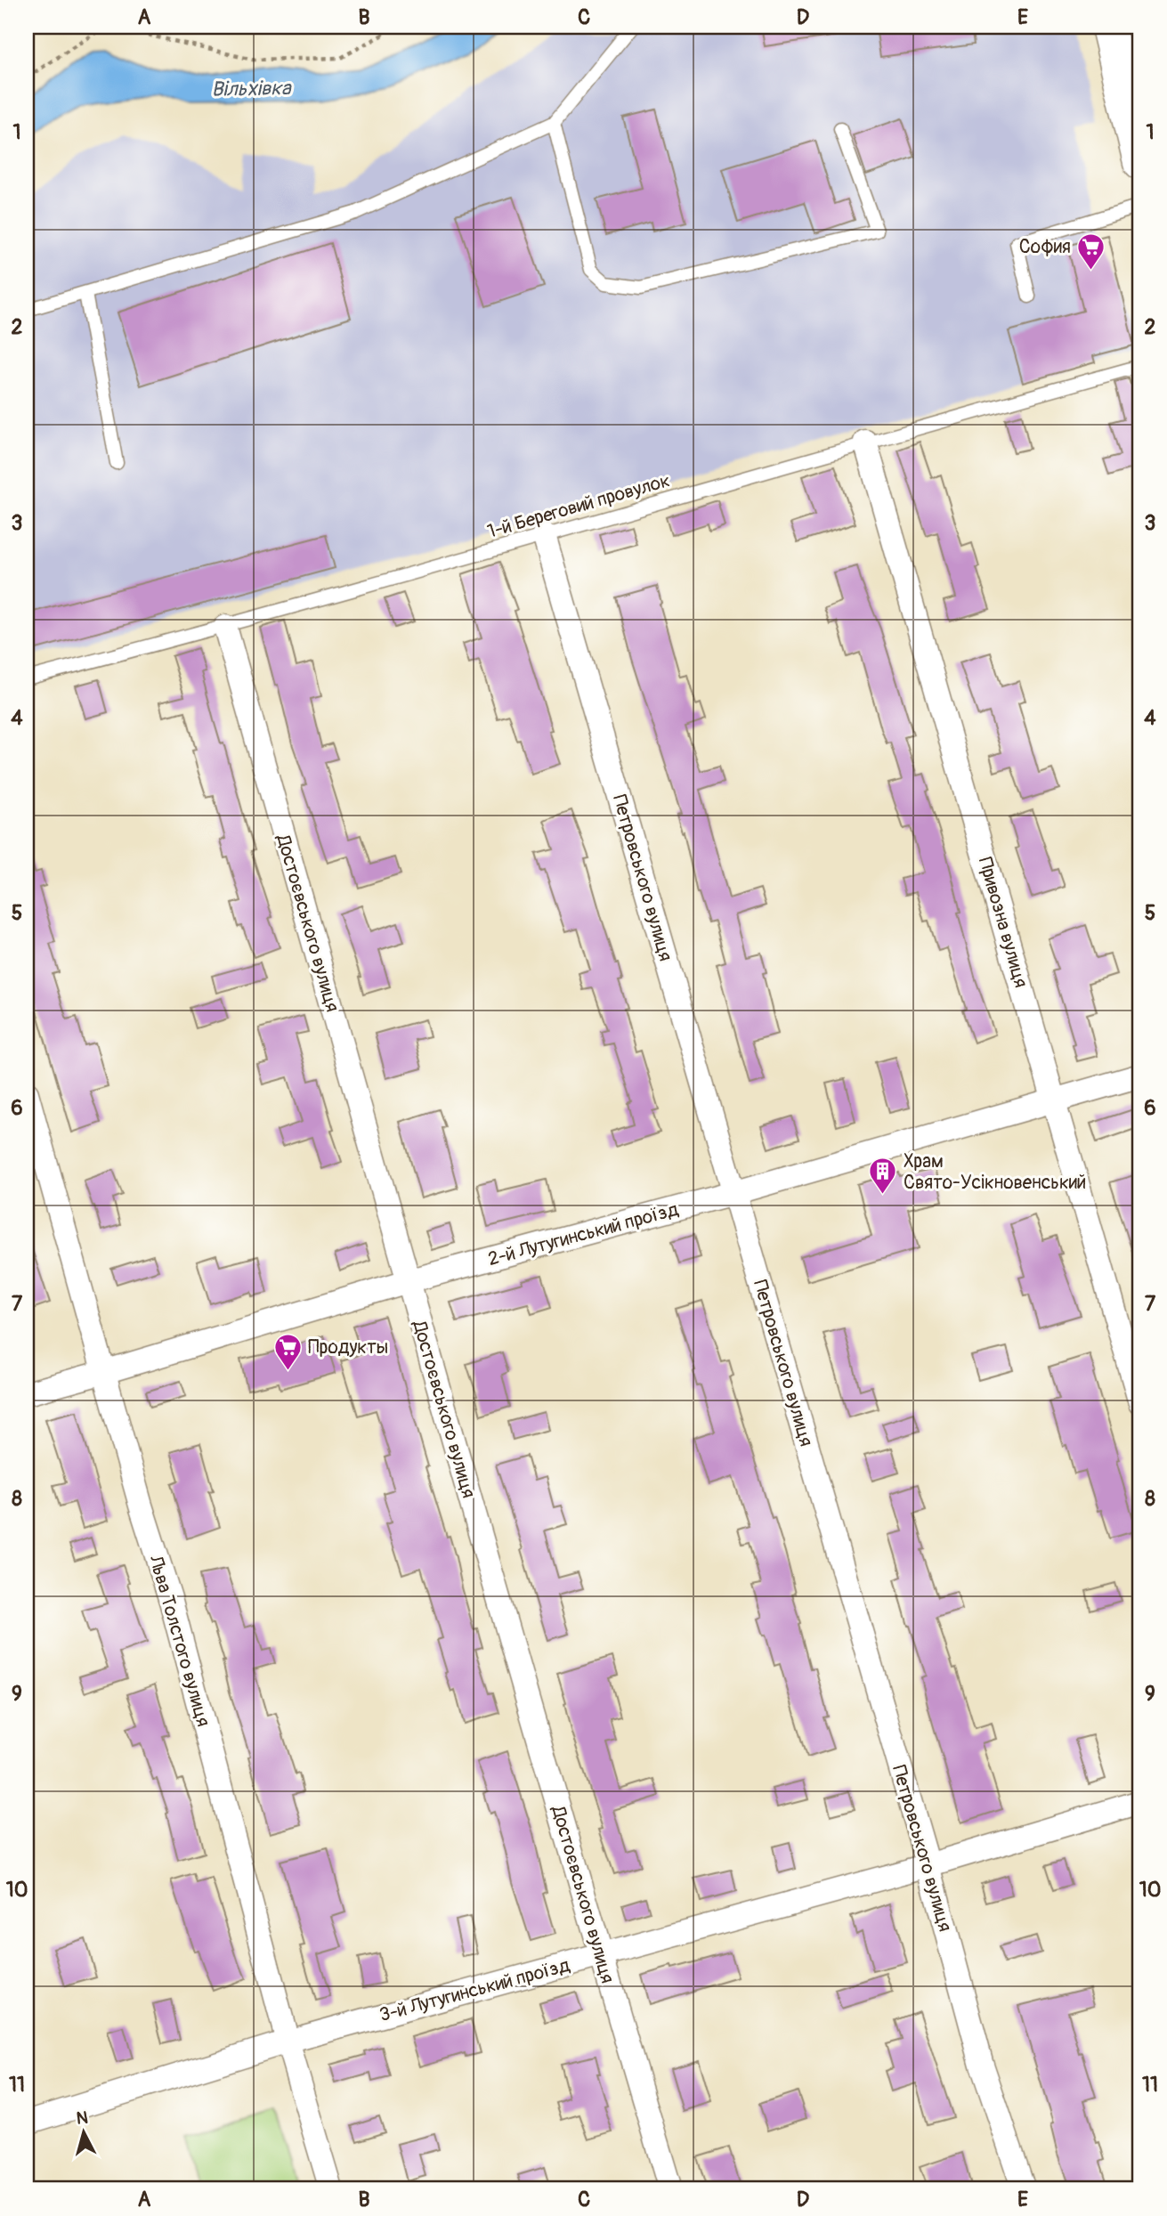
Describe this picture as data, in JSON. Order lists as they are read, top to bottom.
{
  "streets": {
    "street": [
      "Петровського вулиця",
      "Привозна вулиця",
      "Достоєвського вулиця",
      "2-й Лутугинський проїзд",
      "Льва Толстого вулиця",
      "3-й Лутугинський проїзд"
    ],
    "lane": ["1-й Береговий провулок"]
  },
  "crossings": [
    ["1-й Береговий провулок", "Петровського вулиця"],
    ["1-й Береговий провулок", "Привозна вулиця"],
    ["1-й Береговий провулок", "Достоєвського вулиця"],
    ["Петровського вулиця", "2-й Лутугинський проїзд"],
    ["Петровського вулиця", "3-й Лутугинський проїзд"],
    ["Привозна вулиця", "2-й Лутугинський проїзд"],
    ["Достоєвського вулиця", "2-й Лутугинський проїзд"],
    ["Достоєвського вулиця", "3-й Лутугинський проїзд"],
    ["2-й Лутугинський проїзд", "Льва Толстого вулиця"],
    ["Льва Толстого вулиця", "3-й Лутугинський проїзд"]
  ],
  "water": ["Вільхівка"],
  "places": {
    "supermarket": ["София", "Продукты"],
    "building": ["Храм Свято-Усікновенський"]
  },
  "north": "top",
  "grid": {
    "columns": [
      "A",
      "B",
      "C",
      "D",
      "E"
    ],
    "rows": [
      "1",
      "2",
      "3",
      "4",
      "5",
      "6",
      "7",
      "8",
      "9",
      "10",
      "11"
    ]
  }
}
